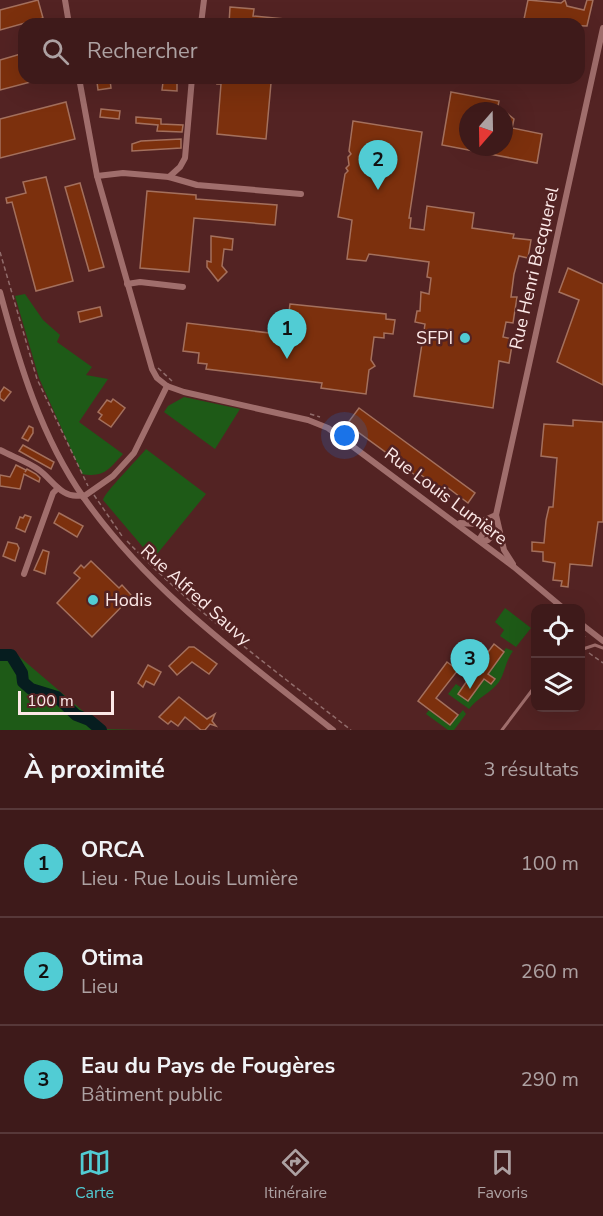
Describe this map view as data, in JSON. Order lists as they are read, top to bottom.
{
  "streets": {
    "street": ["Rue Henri Becquerel", "Rue Louis Lumière", "Rue Alfred Sauvy"]
  },
  "crossings": [
    ["Rue Henri Becquerel", "Rue Louis Lumière"]
  ],
  "places": ["SFPI", "Hodis"],
  "scale_bar": "100 m",
  "north": "bottom",
  "page": {
    "search": "Rechercher",
    "pins": ["2", "1", "3"],
    "scale": "100 m",
    "heading": ["À proximité", "3 résultats"],
    "list": [
      {
        "mark": "1",
        "name": "ORCA",
        "note": "Lieu · Rue Louis Lumière",
        "value": "100 m"
      },
      {
        "mark": "2",
        "name": "Otima",
        "note": "Lieu",
        "value": "260 m"
      },
      {
        "mark": "3",
        "name": "Eau du Pays de Fougères",
        "note": "Bâtiment public",
        "value": "290 m"
      }
    ],
    "nav": ["Carte", "Itinéraire", "Favoris"]
  }
}
